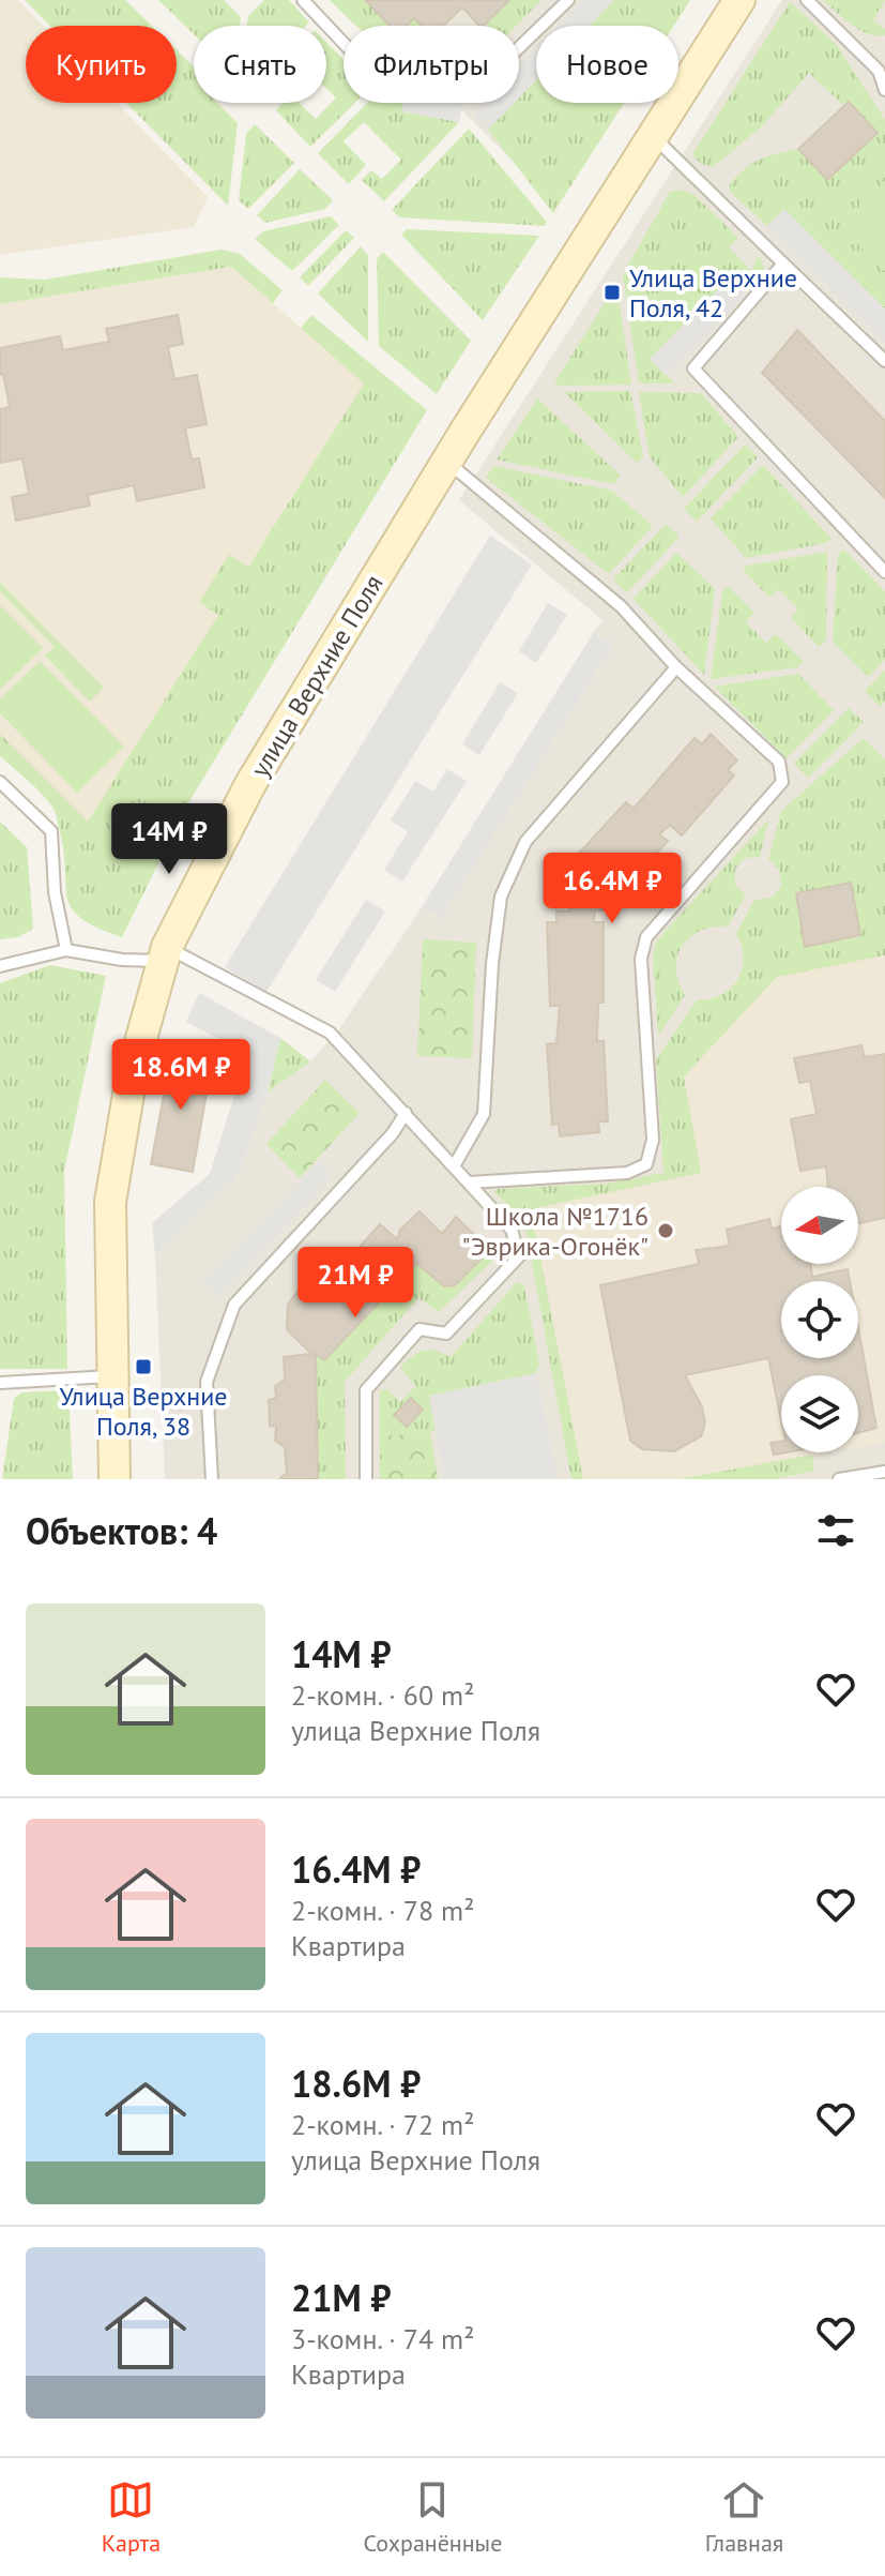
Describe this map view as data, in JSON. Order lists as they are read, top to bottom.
{
  "streets": {
    "street": ["улица Верхние Поля"]
  },
  "places": {
    "transit": ["Улица Верхние Поля, 42", "Улица Верхние Поля, 38"],
    "other": ["Школа №1716 \"Эврика-Огонёк\""]
  },
  "north": "left",
  "page": {
    "chip": [
      "Купить",
      "Снять",
      "Фильтры",
      "Новое"
    ],
    "price": [
      "14M ₽",
      "16.4M ₽",
      "18.6M ₽",
      "21M ₽"
    ],
    "heading": "Объектов: 4",
    "list": [
      {
        "name": "14M ₽",
        "note": "2-комн. · 60 m² · улица Верхние Поля"
      },
      {
        "name": "16.4M ₽",
        "note": "2-комн. · 78 m² · Квартира"
      },
      {
        "name": "18.6M ₽",
        "note": "2-комн. · 72 m² · улица Верхние Поля"
      },
      {
        "name": "21M ₽",
        "note": "3-комн. · 74 m² · Квартира"
      }
    ],
    "tabs": ["Карта", "Сохранённые", "Главная"]
  }
}
